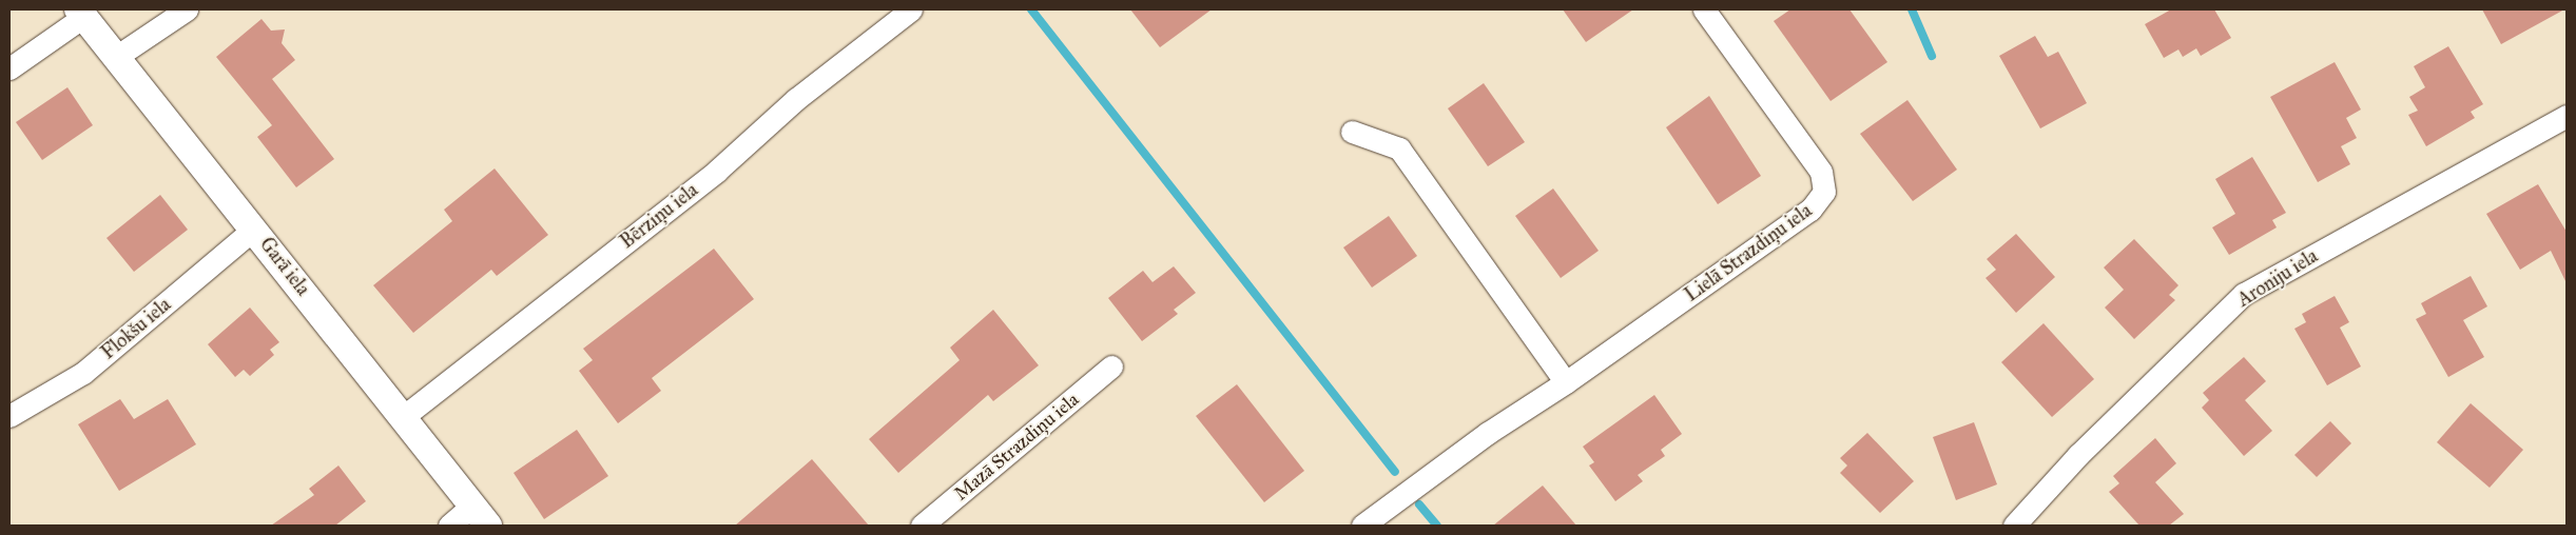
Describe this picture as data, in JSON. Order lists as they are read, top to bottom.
{
  "streets": {
    "street": [
      "Bērziņu iela",
      "Lielā Strazdiņu iela",
      "Garā iela",
      "Aroniju iela",
      "Flokšu iela",
      "Mazā Strazdiņu iela"
    ]
  },
  "crossings": [
    ["Bērziņu iela", "Garā iela"],
    ["Garā iela", "Flokšu iela"]
  ]
}
